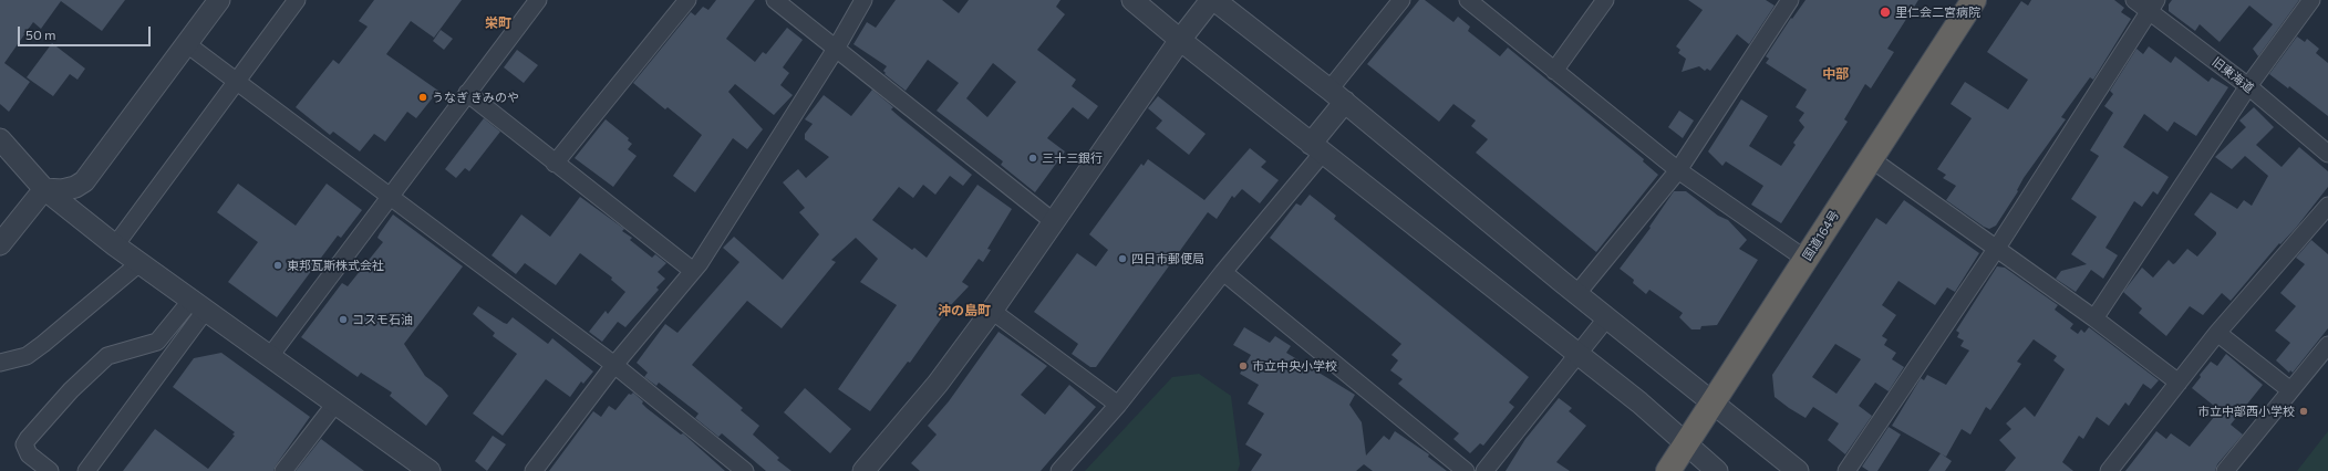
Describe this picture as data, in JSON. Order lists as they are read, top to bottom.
{
  "streets": {
    "highway": ["国道164号"],
    "street": ["旧東海道"]
  },
  "districts": ["栄町", "中部", "沖の島町"],
  "places": [
    "里仁会二宮病院",
    "うなぎ きみのや",
    "三十三銀行",
    "四日市郵便局",
    "東邦瓦斯株式会社",
    "コスモ石油",
    "市立中央小学校",
    "市立中部西小学校"
  ],
  "scale_bar": "50 m"
}
